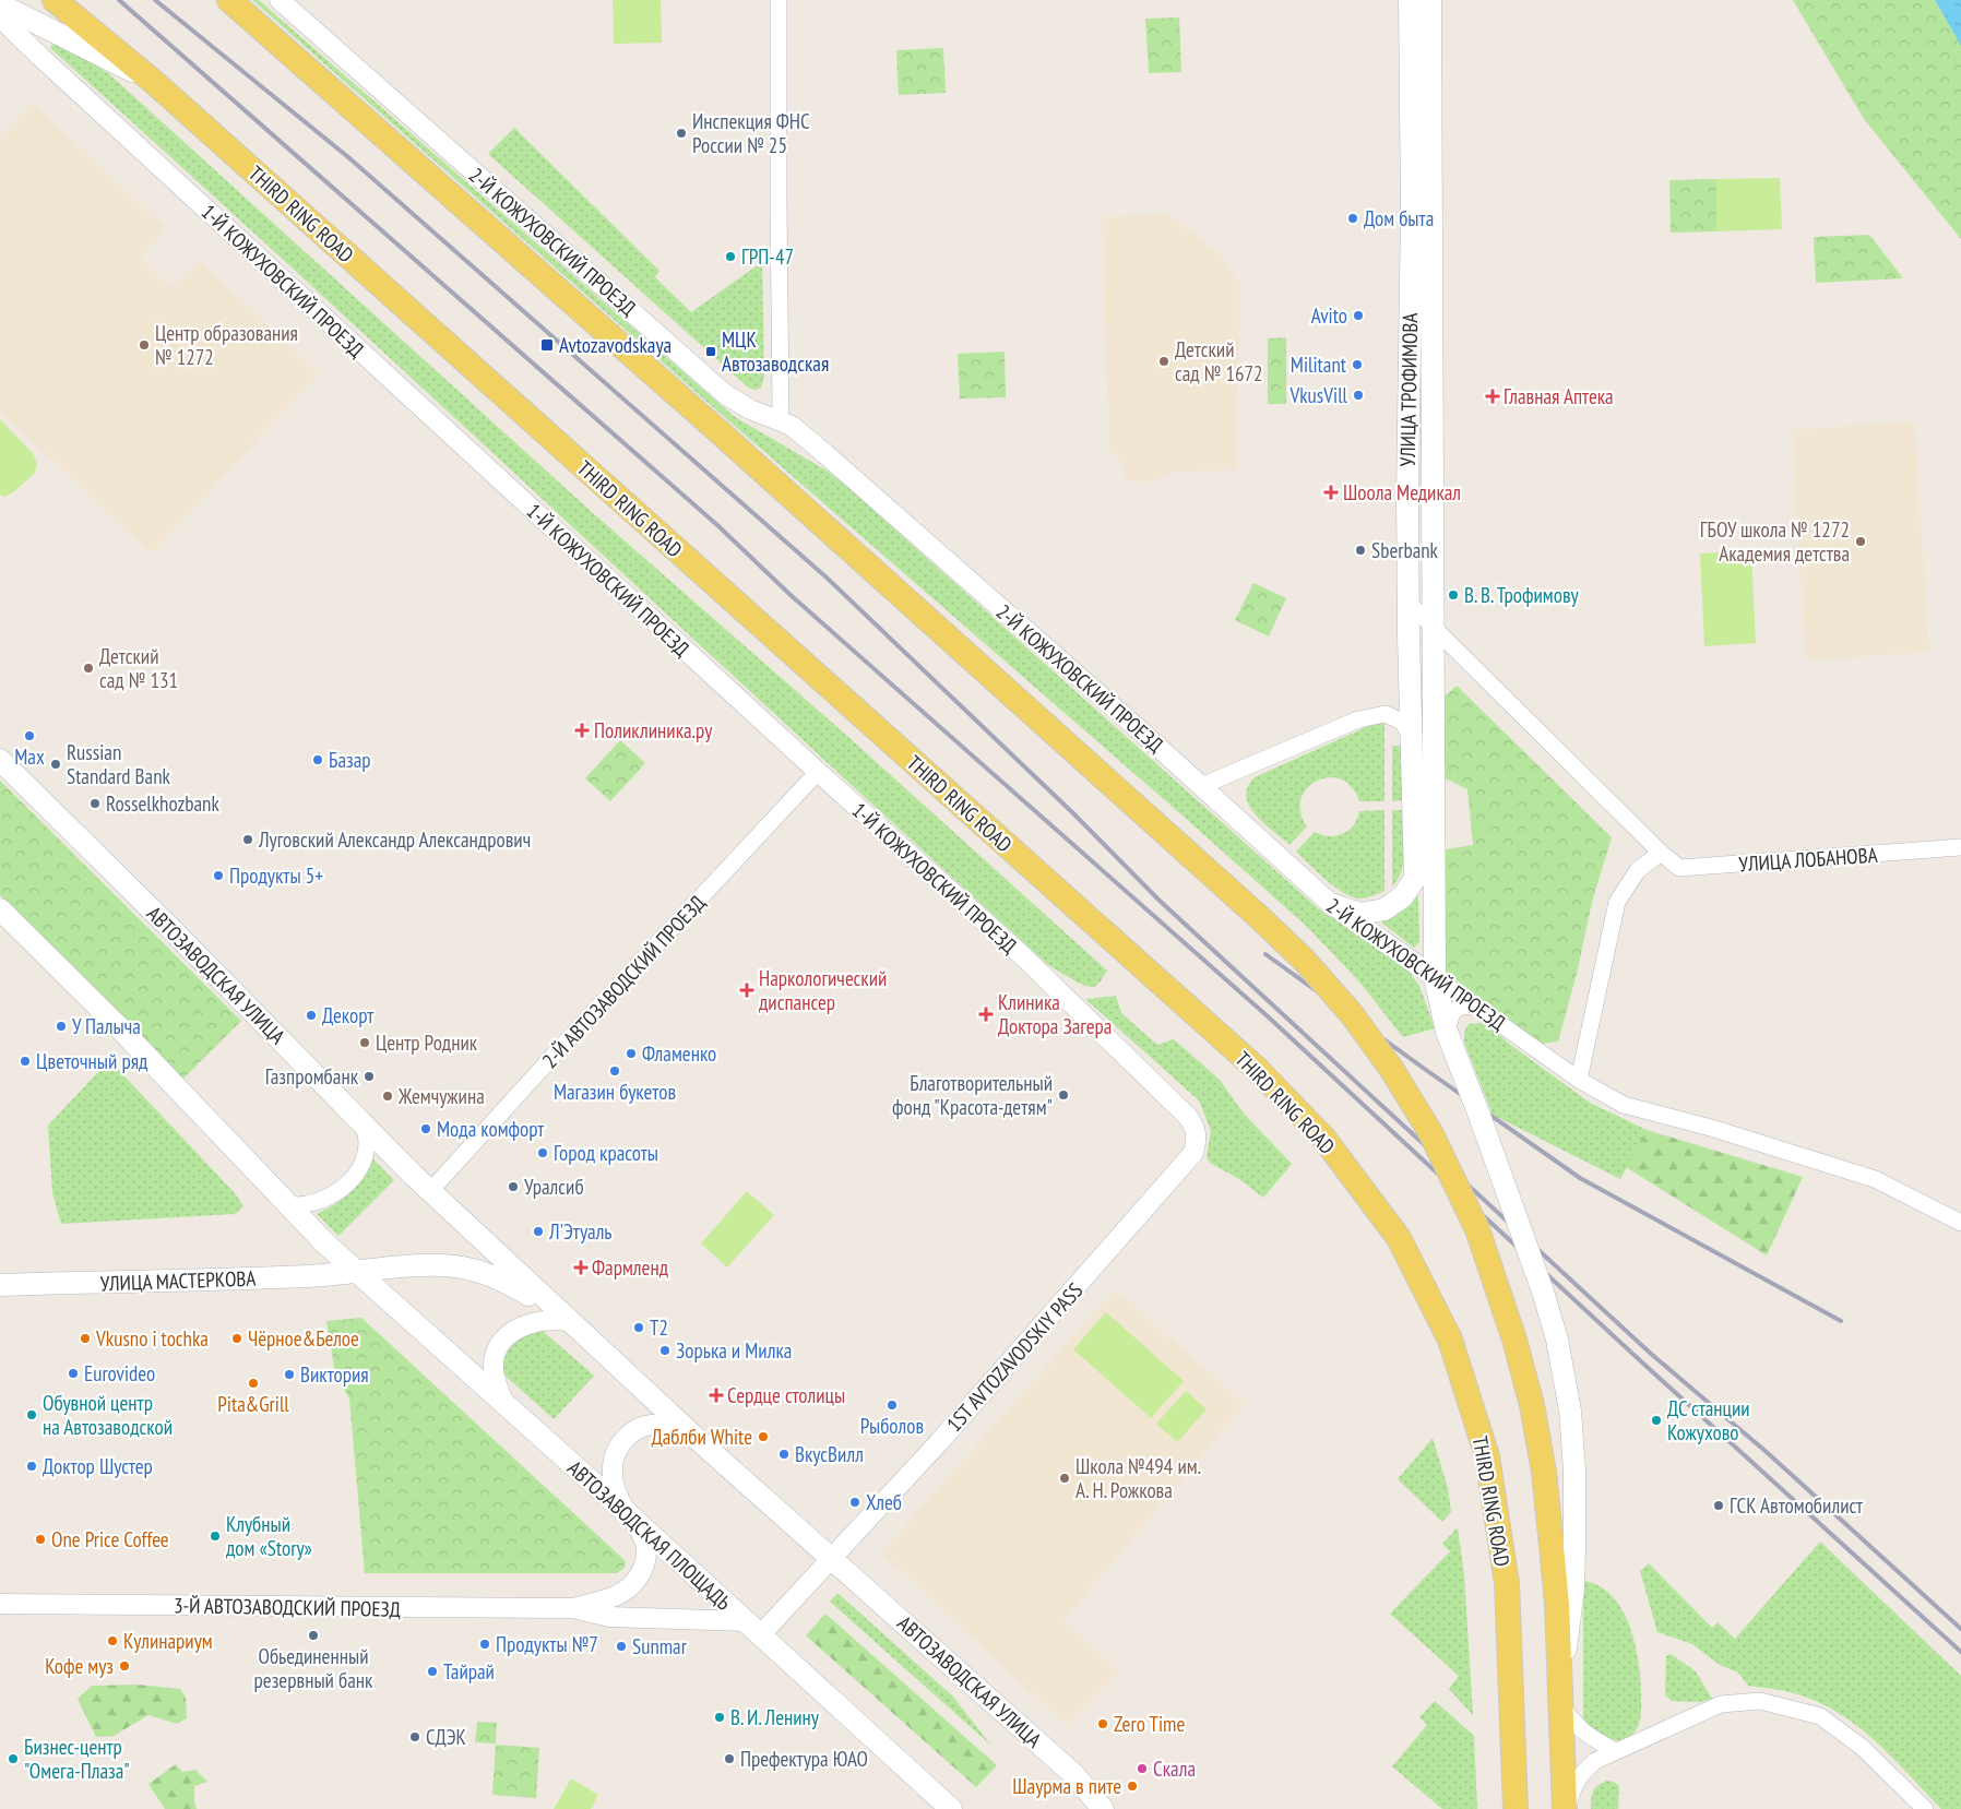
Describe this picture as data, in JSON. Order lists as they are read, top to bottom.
{
  "streets": {
    "main road": [
      "THIRD RING ROAD",
      "УЛИЦА ТРОФИМОВА",
      "АВТОЗАВОДСКАЯ УЛИЦА",
      "УЛИЦА МАСТЕРКОВА",
      "АВТОЗАВОДСКАЯ ПЛОЩАДЬ"
    ],
    "street": [
      "2-Й КОЖУХОВСКИЙ ПРОЕЗД",
      "1-Й КОЖУХОВСКИЙ ПРОЕЗД",
      "УЛИЦА ЛОБАНОВА",
      "2-Й АВТОЗАВОДСКИЙ ПРОЕЗД",
      "1ST AVTOZAVODSKIY PASS",
      "3-Й АВТОЗАВОДСКИЙ ПРОЕЗД"
    ]
  },
  "crossings": [
    ["2-Й КОЖУХОВСКИЙ ПРОЕЗД", "УЛИЦА ТРОФИМОВА"],
    ["1-Й КОЖУХОВСКИЙ ПРОЕЗД", "2-Й АВТОЗАВОДСКИЙ ПРОЕЗД"],
    ["1-Й КОЖУХОВСКИЙ ПРОЕЗД", "1ST AVTOZAVODSKIY PASS"],
    ["УЛИЦА ТРОФИМОВА", "УЛИЦА ЛОБАНОВА"],
    ["АВТОЗАВОДСКАЯ УЛИЦА", "2-Й АВТОЗАВОДСКИЙ ПРОЕЗД"],
    ["АВТОЗАВОДСКАЯ УЛИЦА", "1ST AVTOZAVODSKIY PASS"],
    ["УЛИЦА МАСТЕРКОВА", "АВТОЗАВОДСКАЯ ПЛОЩАДЬ"],
    ["АВТОЗАВОДСКАЯ ПЛОЩАДЬ", "3-Й АВТОЗАВОДСКИЙ ПРОЕЗД"]
  ],
  "places": {
    "other": [
      "Инспекция ФНС России № 25",
      "Дом быта",
      "ГРП-47",
      "Avito",
      "Центр образования № 1272",
      "Детский сад № 1672",
      "Militant",
      "VkusVill",
      "ГБОУ школа № 1272 Академия детства",
      "Sberbank",
      "В. В. Трофимову",
      "Детский сад № 131",
      "Max",
      "Базар",
      "Russian Standard Bank",
      "Rosselkhozbank",
      "Луговский Александр Александрович",
      "Продукты 5+",
      "Декорт",
      "У Палыча",
      "Центр Родник",
      "Фламенко",
      "Цветочный ряд",
      "Магазин букетов",
      "Газпромбанк",
      "Благотворительный фонд \"Красота-детям\"",
      "Жемчужина",
      "Мода комфорт",
      "Город красоты",
      "Уралсиб",
      "Л'Этуаль",
      "T2",
      "Vkusno i tochka",
      "Чёрное&Белое",
      "Зорька и Милка",
      "Eurovideo",
      "Виктория",
      "Pita&Grill",
      "Рыболов",
      "Обувной центр на Автозаводской",
      "ДС станции Кожухово",
      "Даблби White",
      "ВкусВилл",
      "Доктор Шустер",
      "Школа №494 им. А. Н. Рожкова",
      "Хлеб",
      "ГСК Автомобилист",
      "Клубный дом «Story»",
      "One Price Coffee",
      "Обьединенный резервный банк",
      "Кулинариум",
      "Продукты №7",
      "Sunmar",
      "Кофе муз",
      "Тайрай",
      "В. И. Ленину",
      "Zero Time",
      "СДЭК",
      "Бизнес-центр \"Омега-Плаза\"",
      "Префектура ЮАО",
      "Скала",
      "Шаурма в пите"
    ],
    "transit": ["Avtozavodskaya", "МЦК Автозаводская"],
    "health": [
      "Главная Аптека",
      "Шоола Медикал",
      "Поликлиника.ру",
      "Наркологический диспансер",
      "Клиника Доктора Загера",
      "Фармленд",
      "Сердце столицы"
    ]
  }
}
